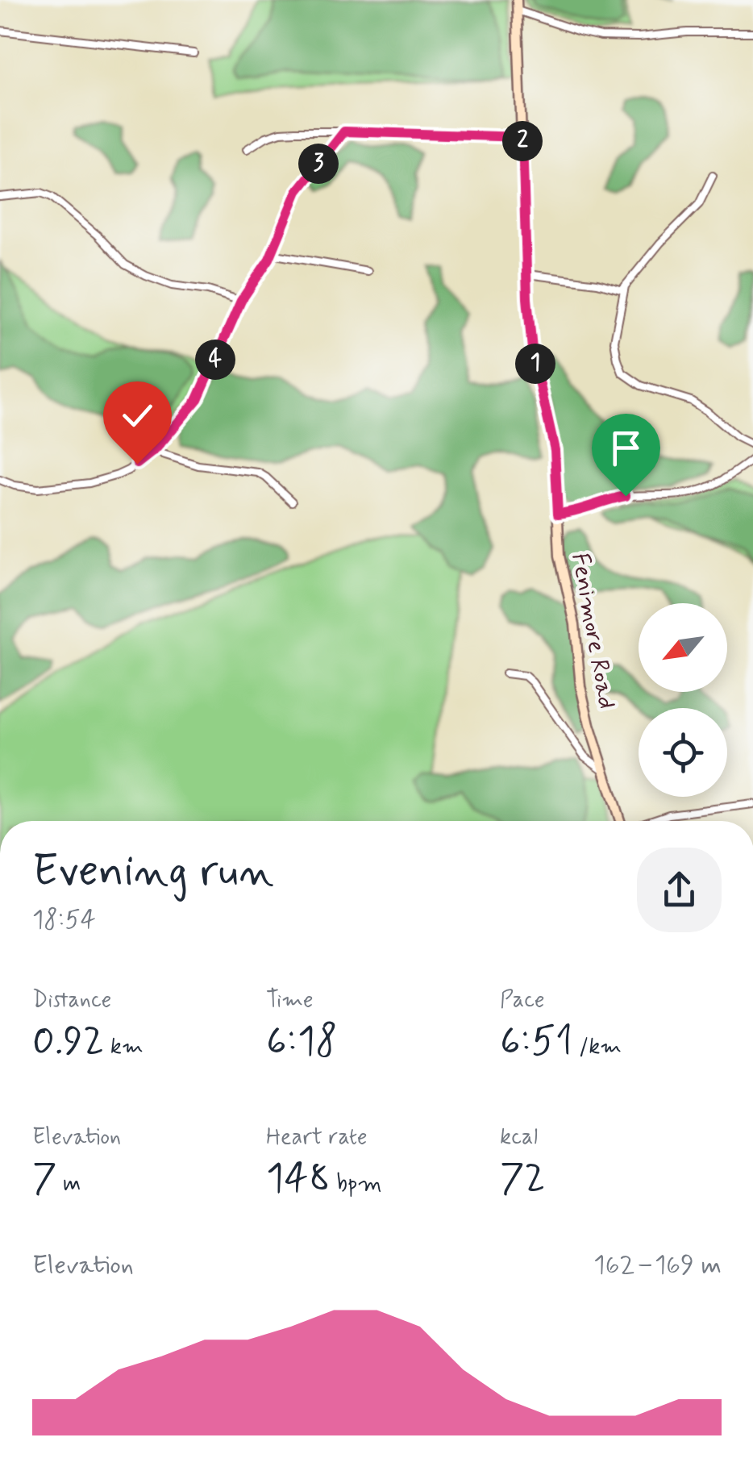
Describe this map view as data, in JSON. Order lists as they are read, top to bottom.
{
  "streets": {
    "street": ["Fenimore Road"]
  },
  "north": "bottom left",
  "page": {
    "pins": [
      "2",
      "3",
      "4",
      "1"
    ],
    "heading": ["Evening run", "18:54"],
    "stats": [
      ["Distance", "0.92 km"],
      ["Time", "6:18"],
      ["Pace", "6:51 /km"],
      ["Elevation", "7 m"],
      ["Heart rate", "148 bpm"],
      ["kcal", "72"]
    ],
    "chart": ["Elevation", "162–169 m"]
  }
}
